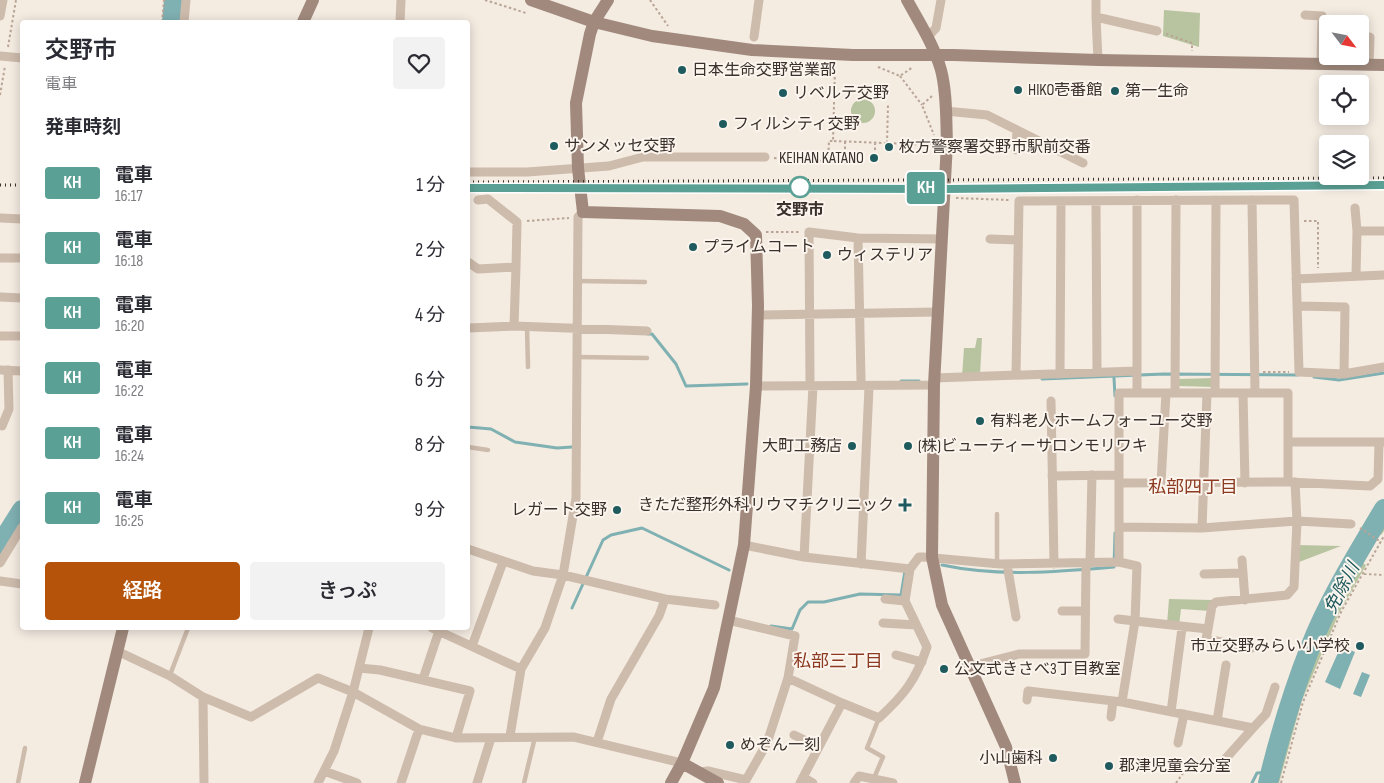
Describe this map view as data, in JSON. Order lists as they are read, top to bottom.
{
  "districts": ["私部四丁目", "私部三丁目"],
  "water": ["免除川"],
  "places": {
    "other": [
      "日本生命交野営業部",
      "HIKO壱番館",
      "第一生命",
      "リベルテ交野",
      "フィルシティ交野",
      "サンメッセ交野",
      "枚方警察署交野市駅前交番",
      "KEIHAN KATANO",
      "交野市",
      "プライムコート",
      "ウィステリア",
      "有料老人ホームフォーユー交野",
      "大町工務店",
      "(株)ビューティーサロンモリワキ",
      "レガート交野",
      "市立交野みらい小学校",
      "公文式きさべ3丁目教室",
      "めぞん一刻",
      "小山歯科",
      "郡津児童会分室"
    ],
    "health": ["きただ整形外科リウマチクリニック"]
  },
  "north": "bottom right",
  "page": {
    "on_map": "KH",
    "heading": [
      ["交野市", "電車"],
      "発車時刻"
    ],
    "list": [
      {
        "mark": "KH",
        "name": "電車",
        "note": "16:17",
        "value": "1 分"
      },
      {
        "mark": "KH",
        "name": "電車",
        "note": "16:18",
        "value": "2 分"
      },
      {
        "mark": "KH",
        "name": "電車",
        "note": "16:20",
        "value": "4 分"
      },
      {
        "mark": "KH",
        "name": "電車",
        "note": "16:22",
        "value": "6 分"
      },
      {
        "mark": "KH",
        "name": "電車",
        "note": "16:24",
        "value": "8 分"
      },
      {
        "mark": "KH",
        "name": "電車",
        "note": "16:25",
        "value": "9 分"
      }
    ],
    "buttons": ["経路", "きっぷ"]
  }
}
